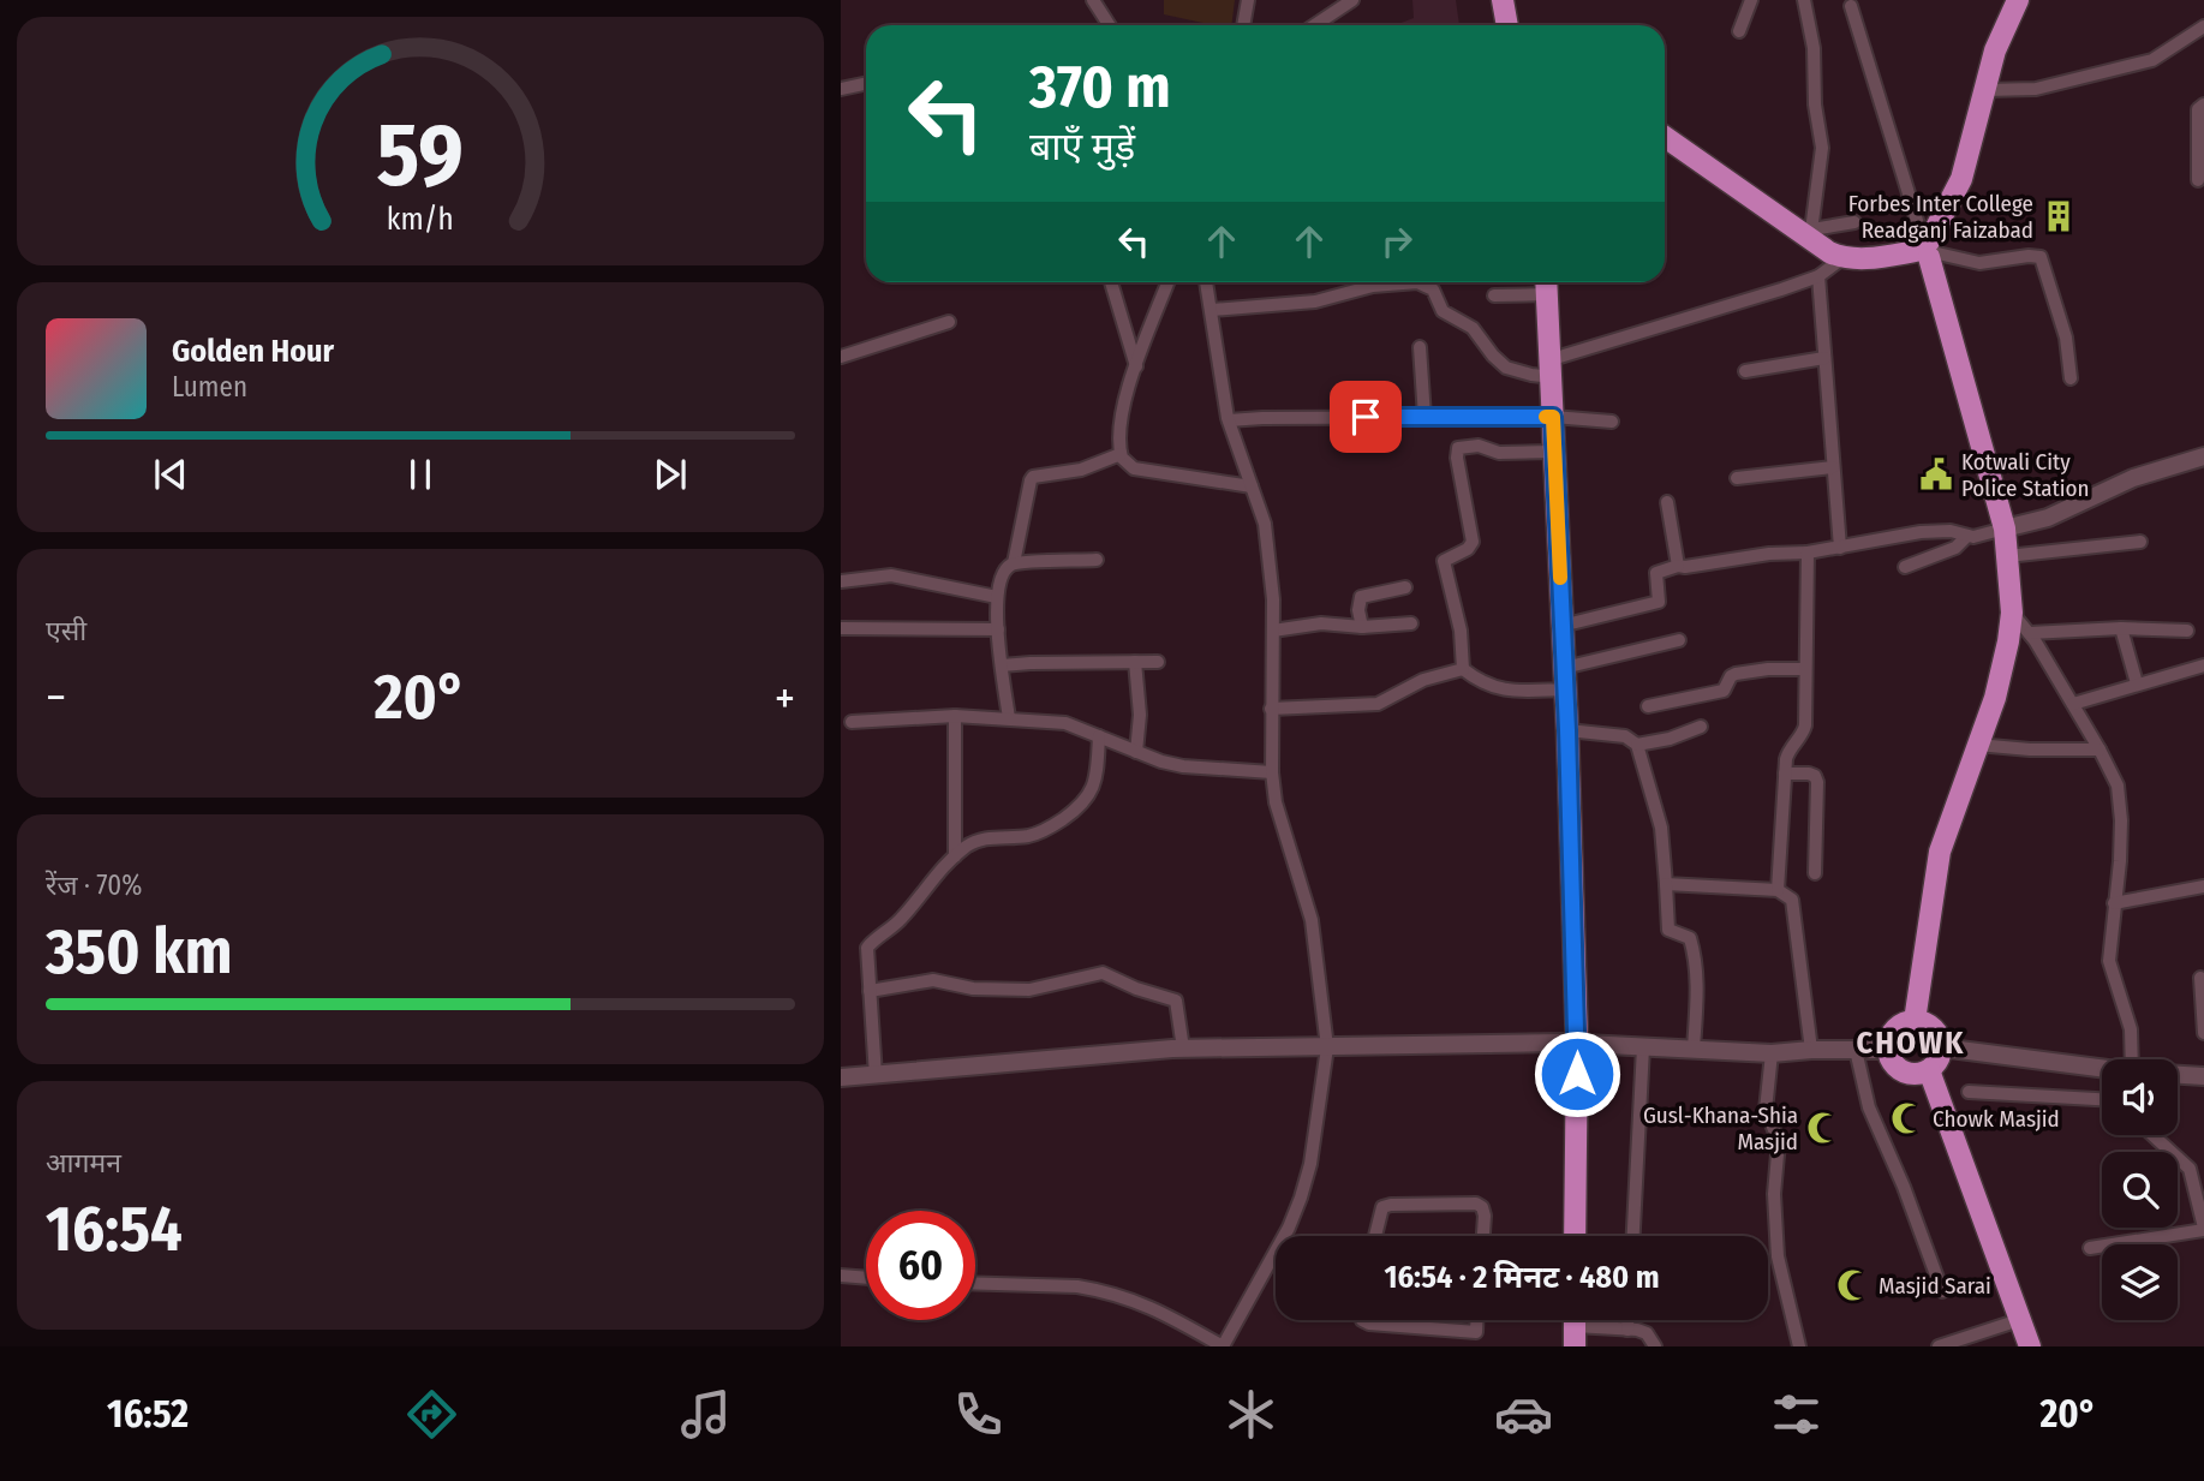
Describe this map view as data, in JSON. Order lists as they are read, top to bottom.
{
  "districts": ["CHOWK"],
  "places": {
    "building": ["Forbes Inter College Readganj Faizabad"],
    "public building": ["Kotwali City Police Station"],
    "mosque": ["Chowk Masjid", "Gusl-Khana-Shia Masjid", "Masjid Sarai"]
  },
  "page": {
    "turn": ["370 m", "बाएँ मुड़ें"],
    "song": ["Golden Hour", "Lumen"],
    "tile": [
      "एसी",
      ["रेंज · 70%", "350 km"],
      ["आगमन", "16:54"]
    ],
    "heat": ["−", "20°", "+"],
    "limit": "60",
    "trip": "16:54 · 2 मिनट · 480 m",
    "tabs": ["16:52", "20°"],
    "gauge": ["59", "km/h"]
  }
}
